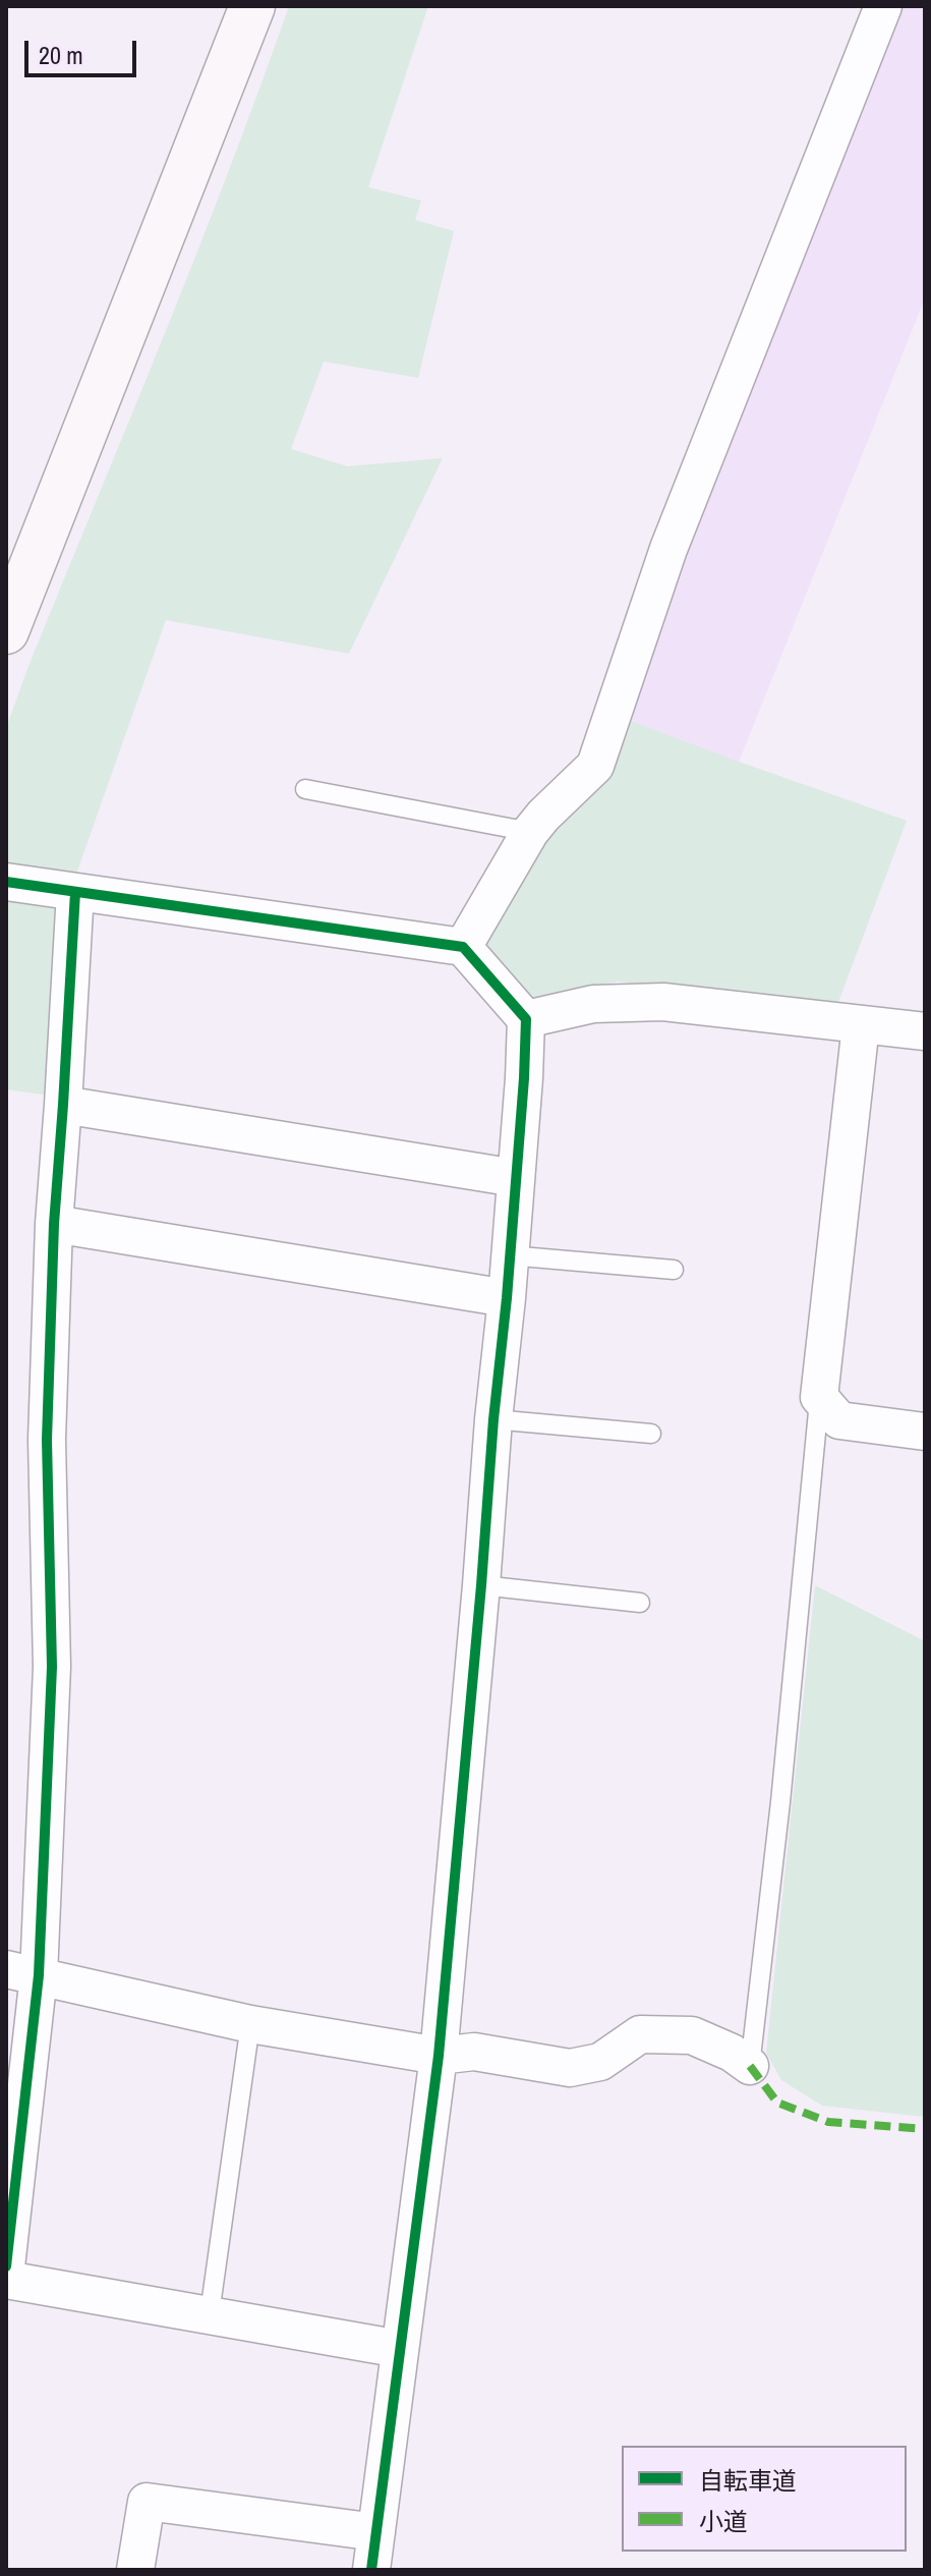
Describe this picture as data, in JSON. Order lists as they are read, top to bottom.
{
  "legend": ["自転車道", "小道"],
  "scale_bar": "20 m"
}
